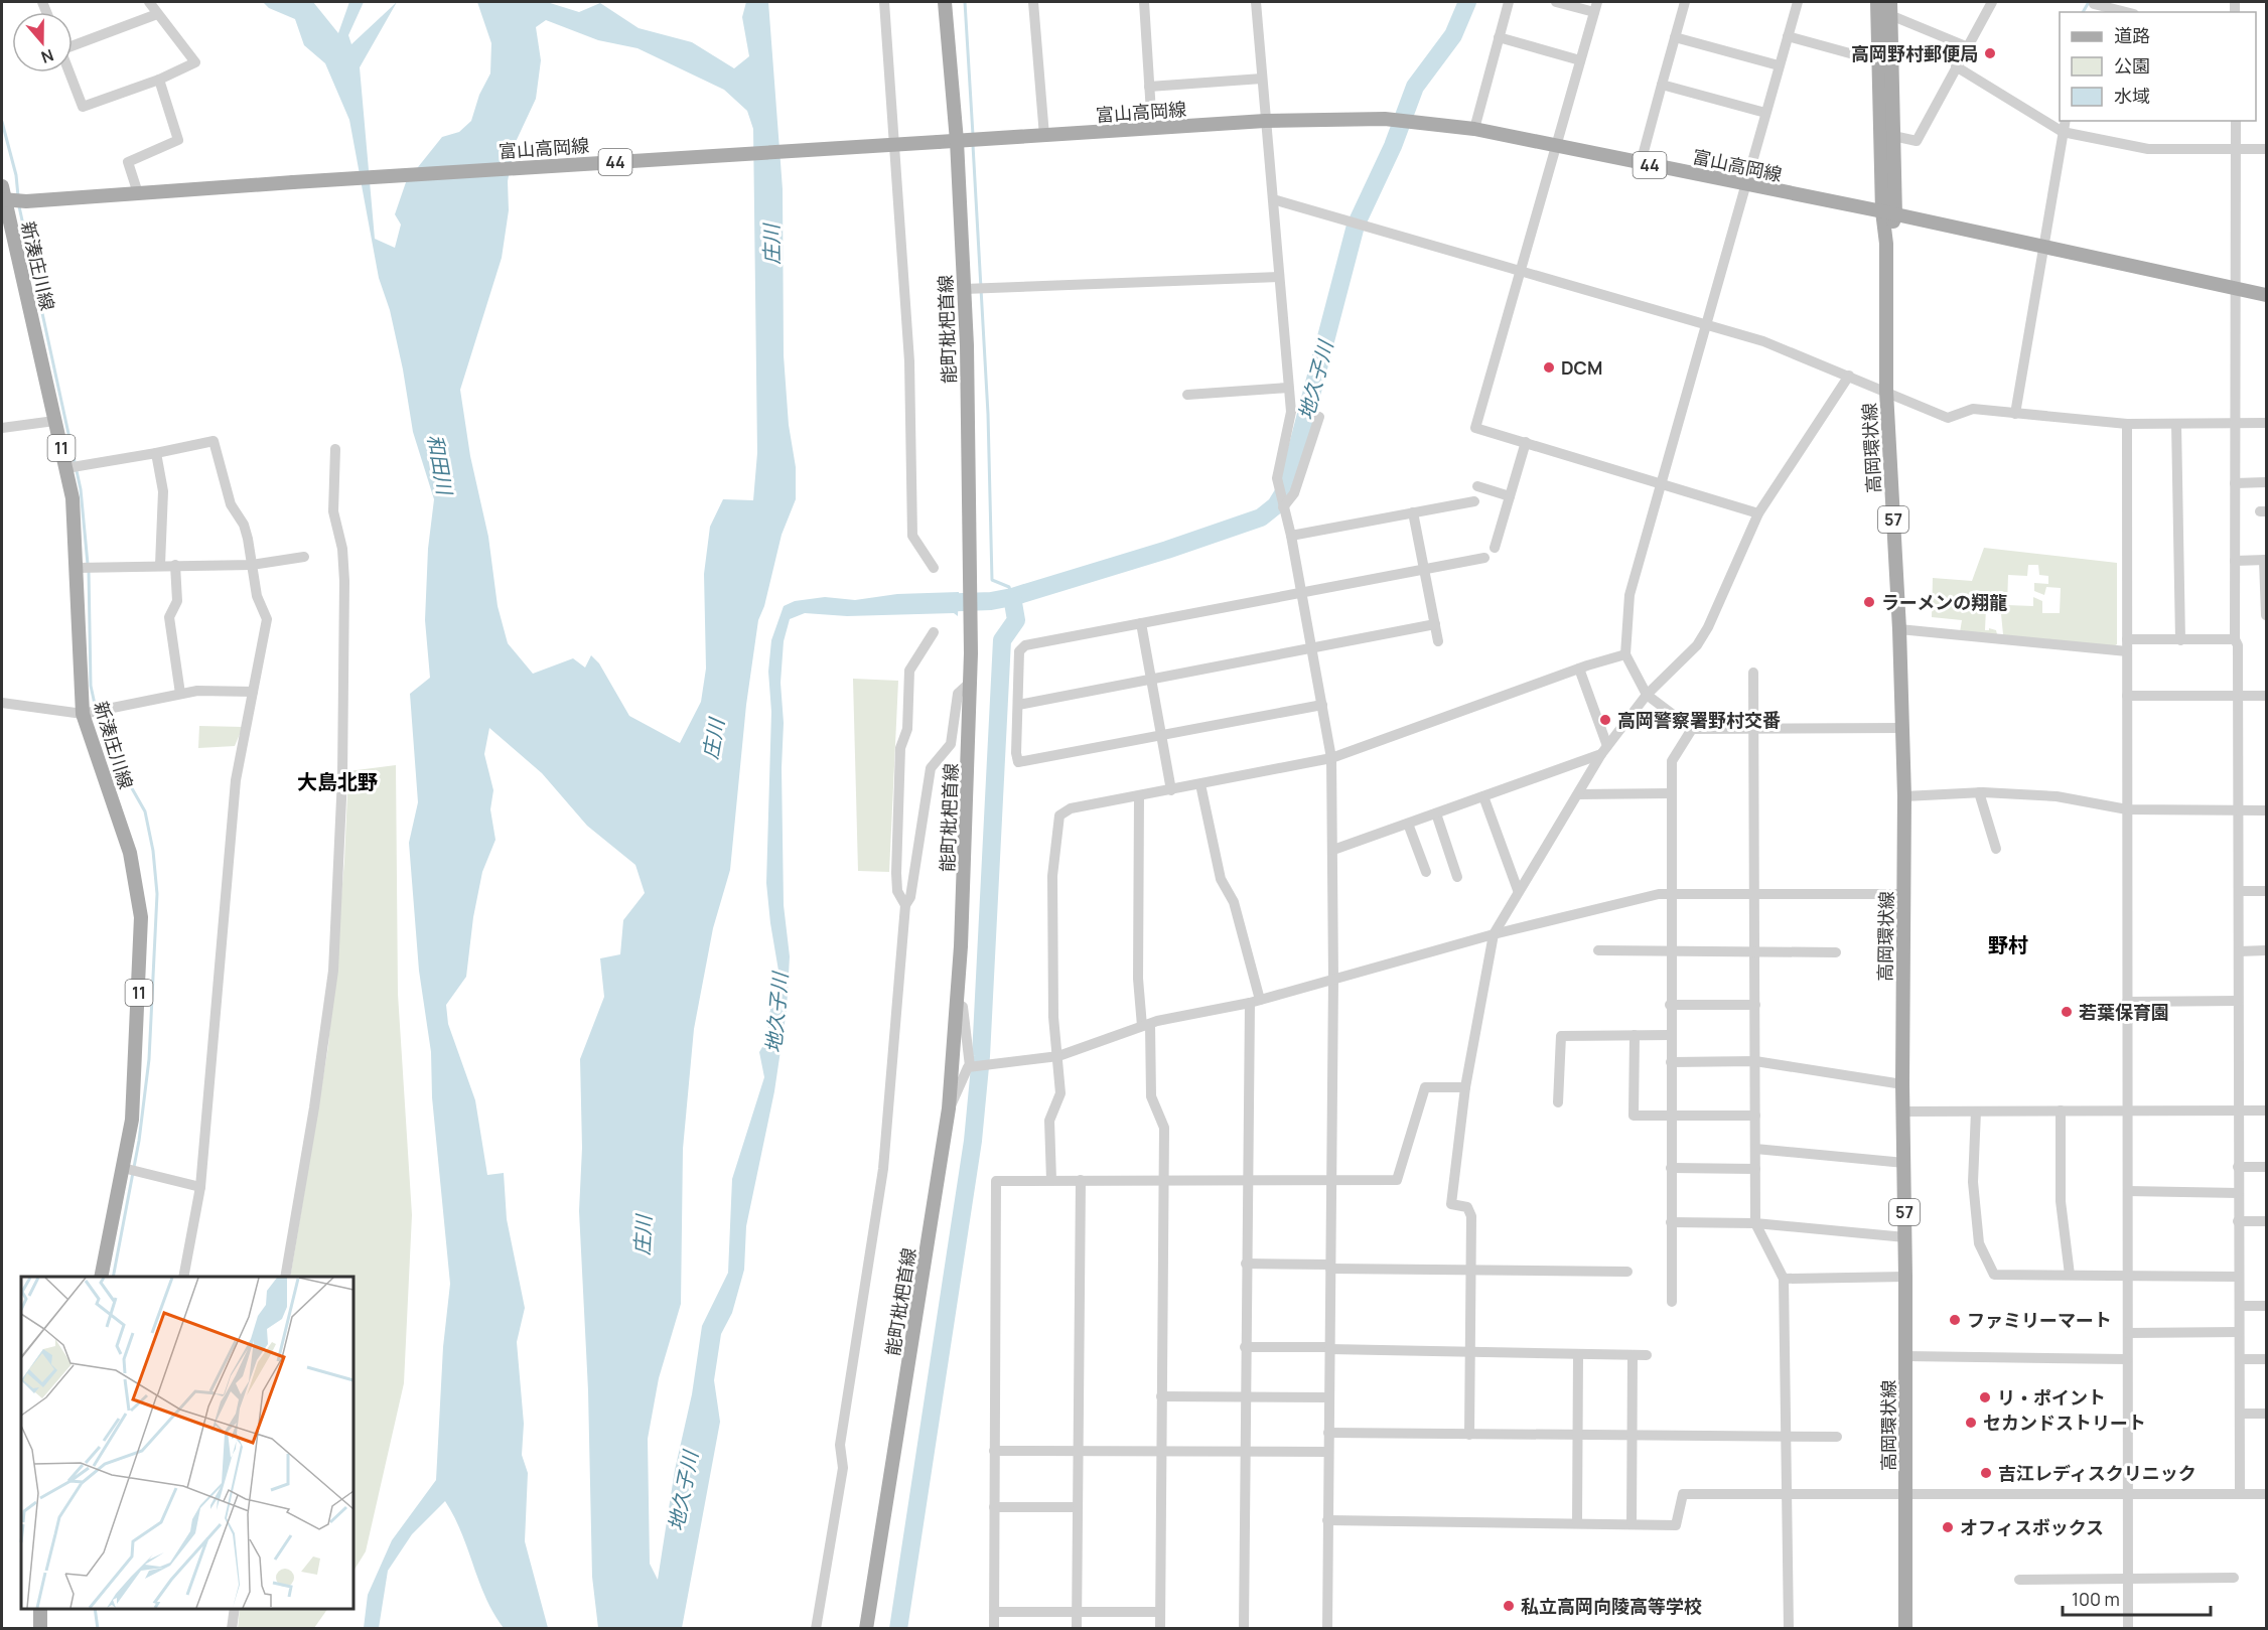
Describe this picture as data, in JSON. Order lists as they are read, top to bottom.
{
  "streets": {
    "main road": [
      "富山高岡線",
      "44",
      "新湊庄川線",
      "能町枇杷首線",
      "11",
      "高岡環状線",
      "57"
    ]
  },
  "crossings": [
    ["富山高岡線", "新湊庄川線"],
    ["富山高岡線", "能町枇杷首線"],
    ["富山高岡線", "高岡環状線"]
  ],
  "districts": ["大島北野", "野村"],
  "water": ["庄川", "地久子川", "和田川"],
  "places": [
    "高岡野村郵便局",
    "DCM",
    "ラーメンの翔龍",
    "高岡警察署野村交番",
    "若葉保育園",
    "ファミリーマート",
    "リ・ポイント",
    "セカンドストリート",
    "吉江レディスクリニック",
    "オフィスボックス",
    "私立高岡向陵高等学校"
  ],
  "legend": ["道路", "公園", "水域"],
  "scale_bar": "100 m",
  "north": "bottom"
}
